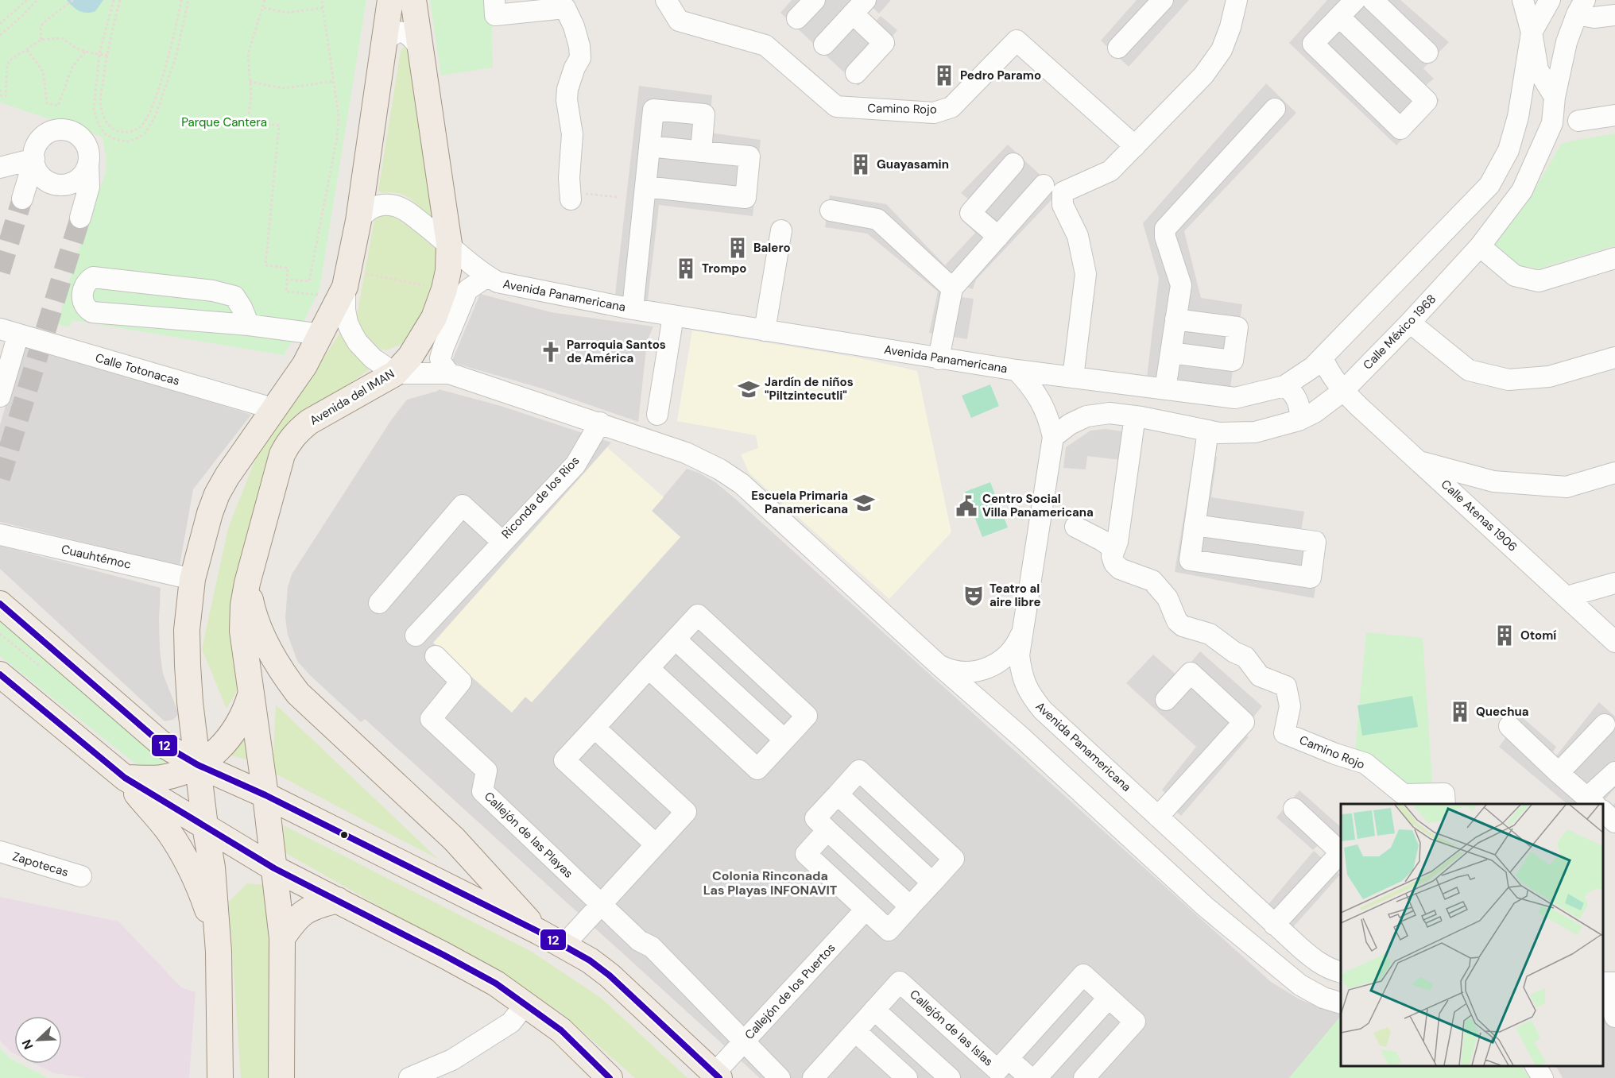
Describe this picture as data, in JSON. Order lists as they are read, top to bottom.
{
  "streets": {
    "main road": ["Avenida del IMAN"],
    "street": [
      "Camino Rojo",
      "Avenida Panamericana",
      "Calle México 1968",
      "Calle Totonacas",
      "Riconda de los Rios",
      "Calle Atenas 1906",
      "Cuauhtémoc",
      "Callejón de las Playas",
      "Zapotecas",
      "Callejón de los Puertos",
      "Callejón de las Islas"
    ]
  },
  "crossings": [
    ["Avenida Panamericana", "Calle México 1968"],
    ["Avenida Panamericana", "Avenida del IMAN"],
    ["Calle México 1968", "Calle Atenas 1906"],
    ["Callejón de las Playas", "Callejón de los Puertos"]
  ],
  "districts": ["Colonia Rinconada Las Playas INFONAVIT"],
  "parks": ["Parque Cantera"],
  "places": {
    "building": [
      "Pedro Paramo",
      "Guayasamin",
      "Balero",
      "Trompo",
      "Otomí",
      "Quechua"
    ],
    "church": ["Parroquia Santos de América"],
    "school or university": ["Jardín de niños \"Piltzintecutli\"", "Escuela Primaria Panamericana"],
    "public building": ["Centro Social Villa Panamericana"],
    "theatre": ["Teatro al aire libre"]
  },
  "lines": ["transit line 12"],
  "north": "bottom left"
}
